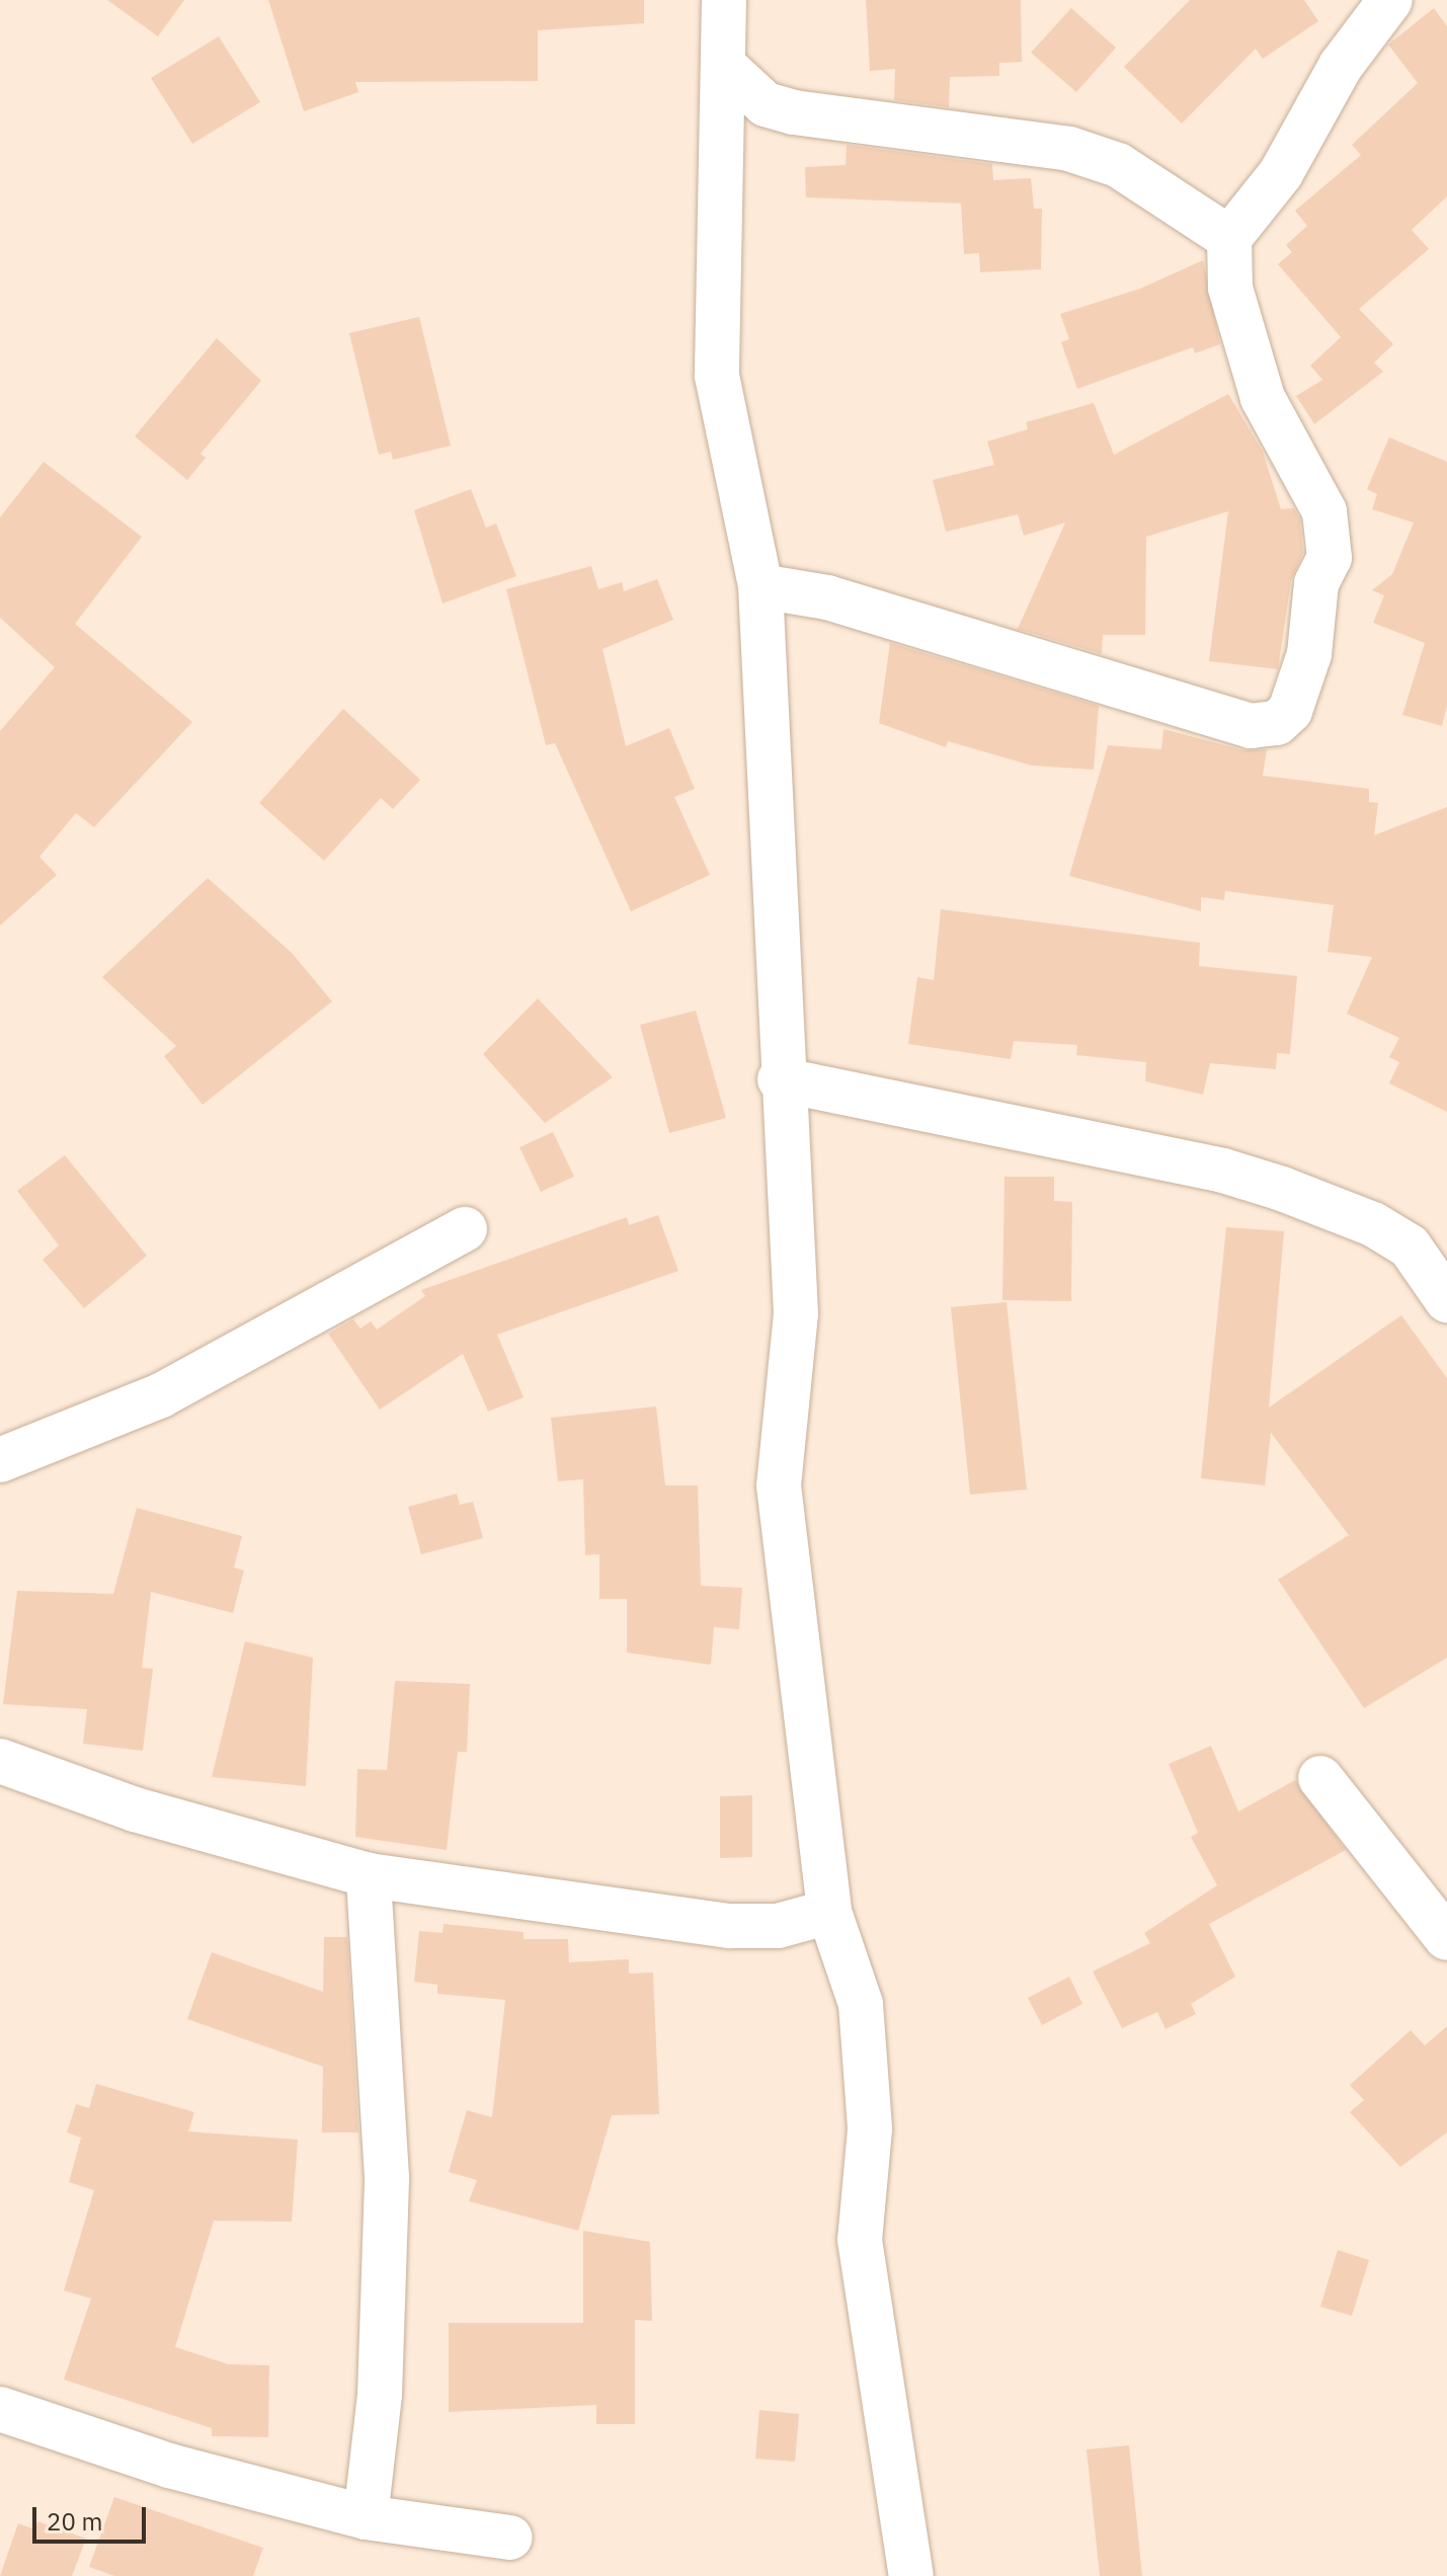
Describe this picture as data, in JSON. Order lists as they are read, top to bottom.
{
  "scale_bar": "20 m"
}
